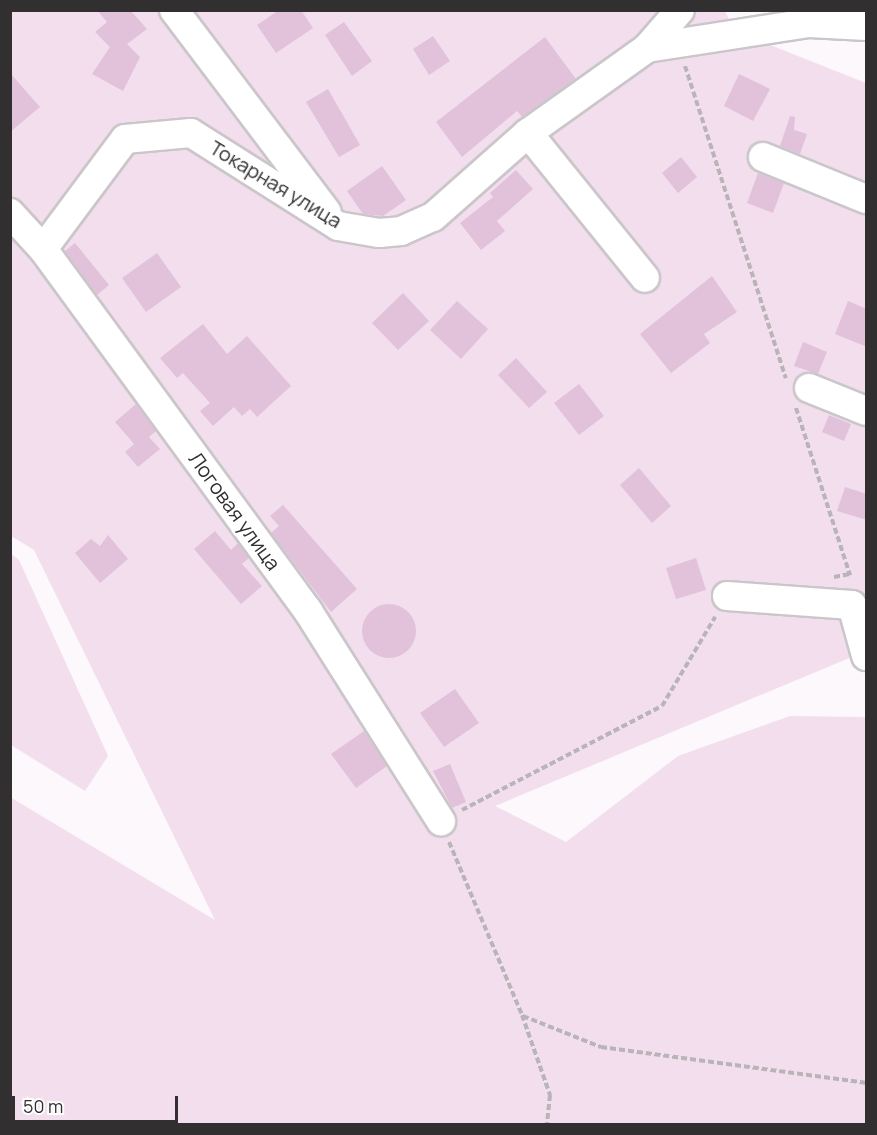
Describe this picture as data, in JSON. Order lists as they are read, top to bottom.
{
  "streets": {
    "street": ["Токарная улица", "Логовая улица"]
  },
  "crossings": [
    ["Токарная улица", "Логовая улица"]
  ],
  "scale_bar": "50 m"
}
